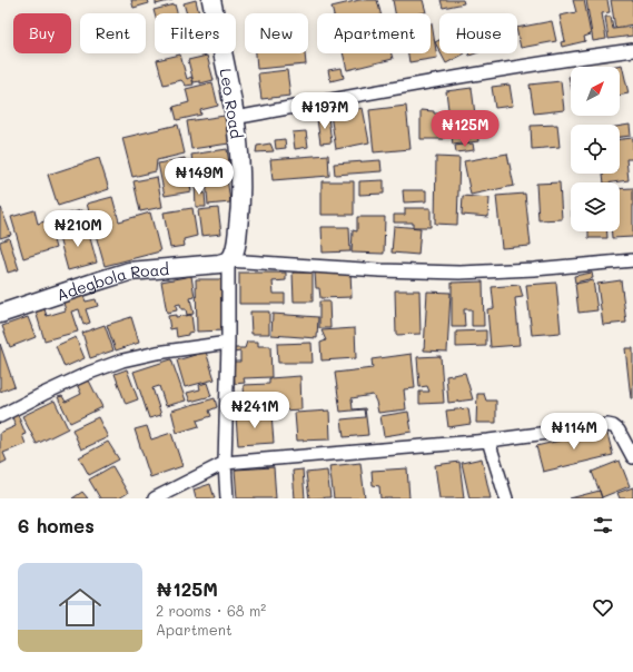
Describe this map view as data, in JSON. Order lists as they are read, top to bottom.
{
  "streets": {
    "street": ["Leo Road", "Adegbola Road"]
  },
  "crossings": [
    ["Leo Road", "Adegbola Road"]
  ],
  "north": "top right",
  "page": {
    "chip": [
      "Buy",
      "Rent",
      "Filters",
      "New",
      "Apartment",
      "House"
    ],
    "price": [
      "₦197M",
      "₦125M",
      "₦149M",
      "₦210M",
      "₦241M",
      "₦114M"
    ],
    "heading": "6 homes",
    "list": [
      {
        "name": "₦125M",
        "note": "2 rooms · 68 m² · Apartment"
      }
    ]
  }
}
